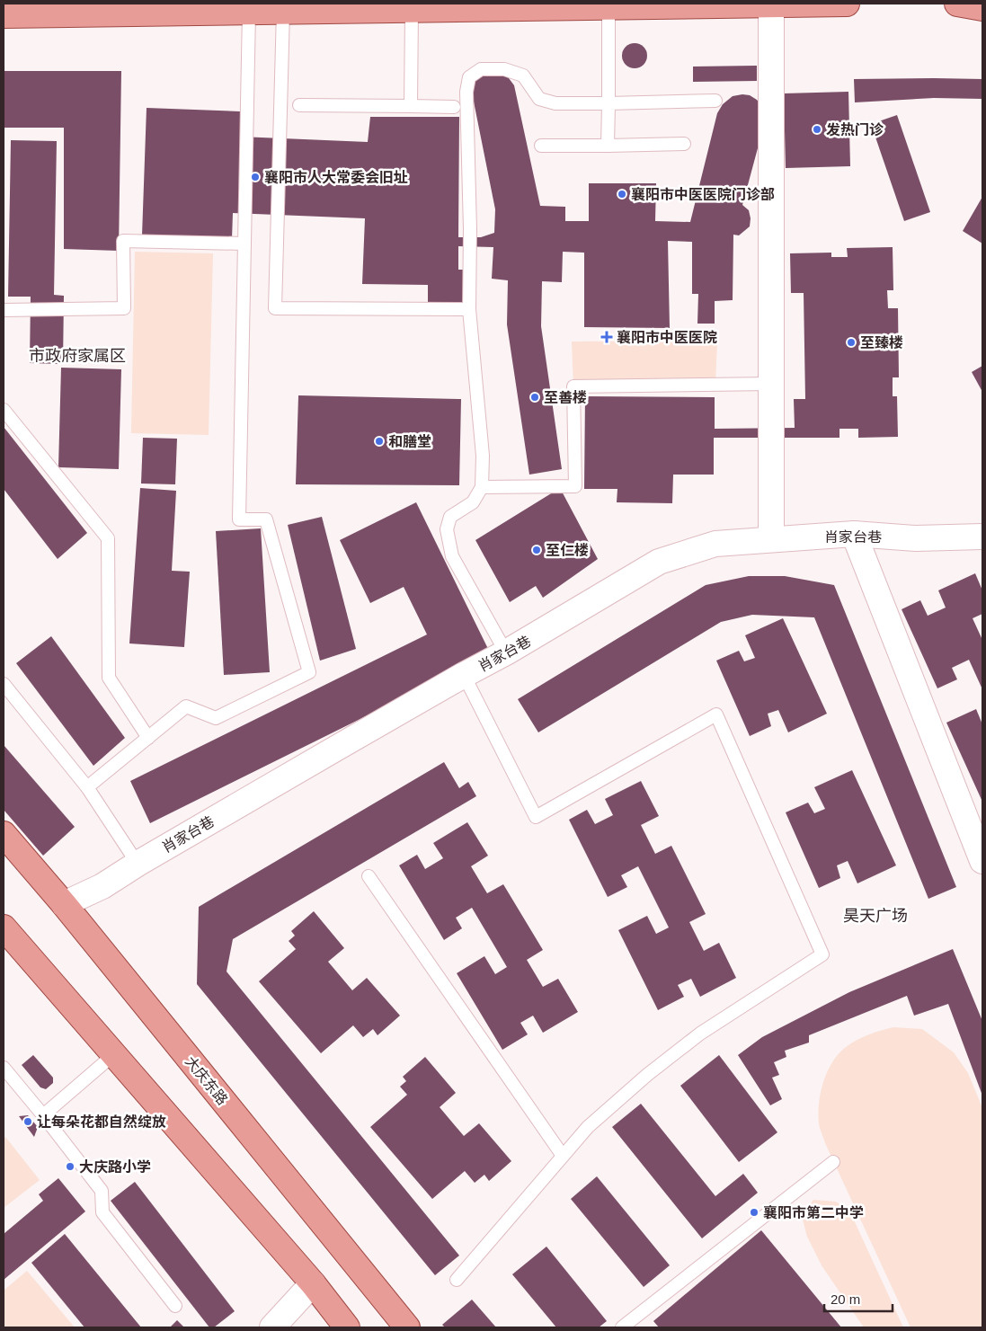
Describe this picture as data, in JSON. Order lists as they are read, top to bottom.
{
  "streets": {
    "main road": ["大庆东路"],
    "street": ["肖家台巷"]
  },
  "crossings": [
    ["肖家台巷", "大庆东路"]
  ],
  "districts": ["市政府家属区", "昊天广场"],
  "places": {
    "other": [
      "发热门诊",
      "襄阳市人大常委会旧址",
      "襄阳市中医医院门诊部",
      "至臻楼",
      "至善楼",
      "和膳堂",
      "至仁楼",
      "让每朵花都自然绽放",
      "大庆路小学",
      "襄阳市第二中学"
    ],
    "health": ["襄阳市中医医院"]
  },
  "scale_bar": "20 m"
}
